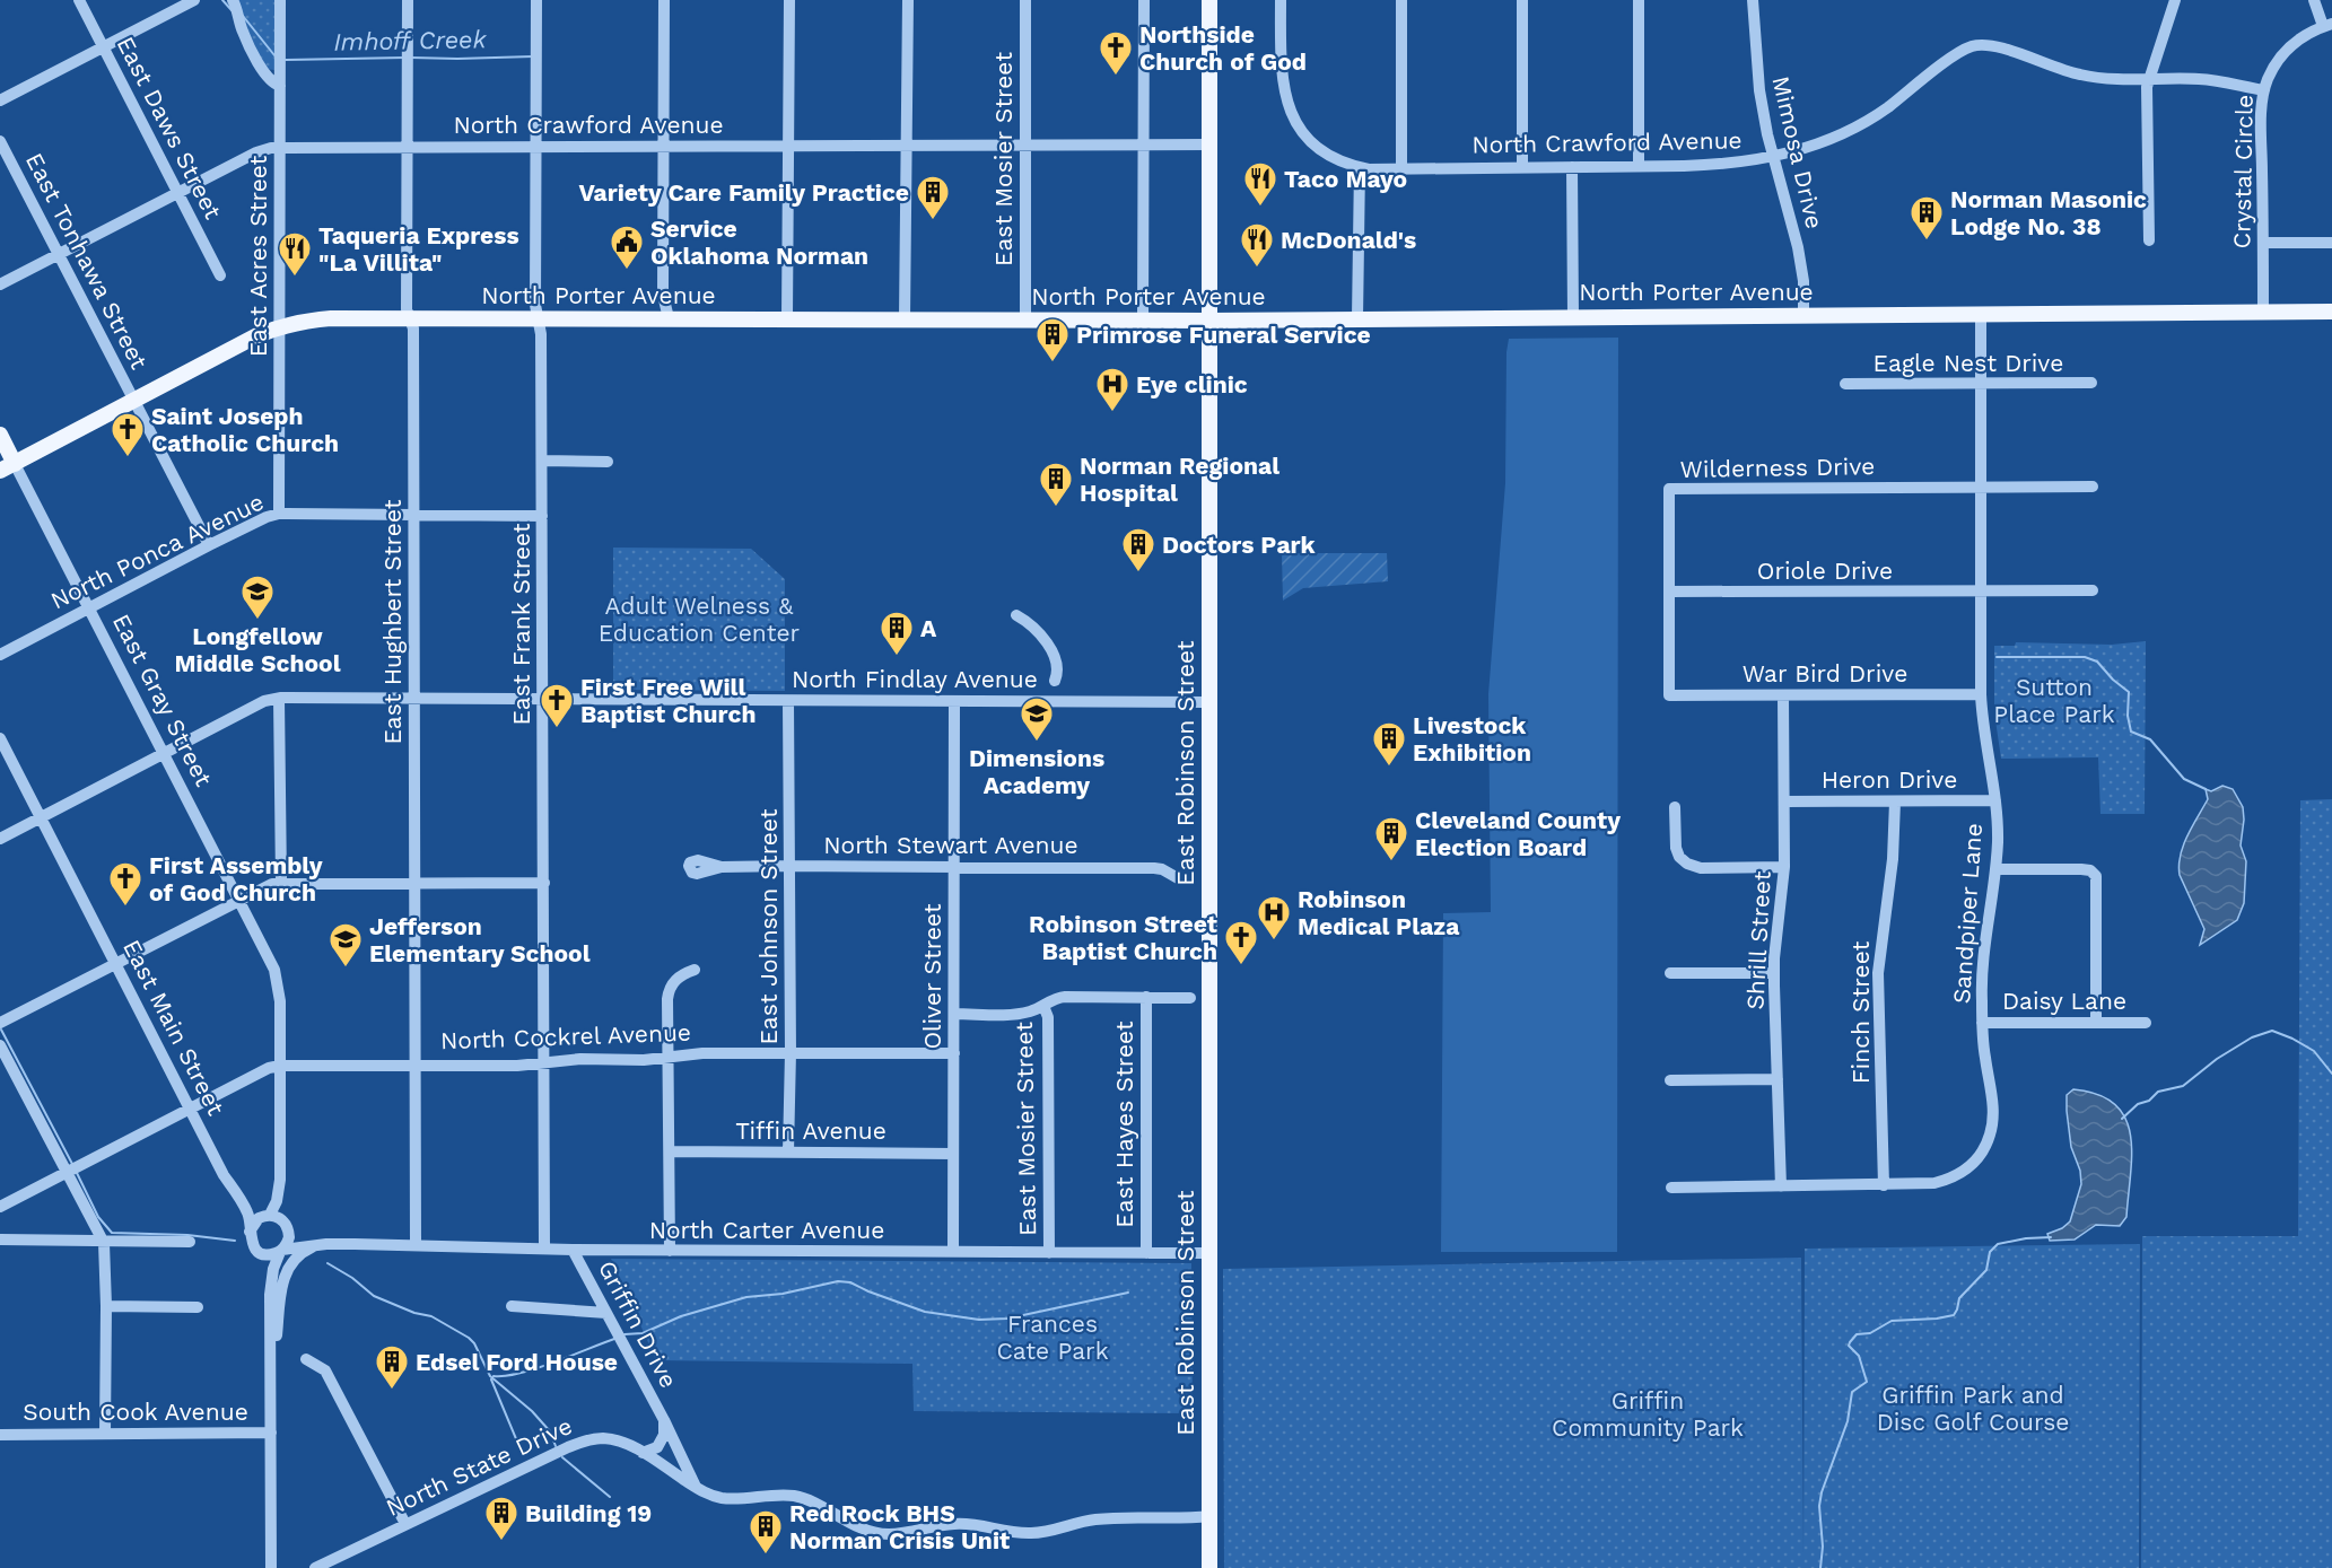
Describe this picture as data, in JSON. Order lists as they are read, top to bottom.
{
  "streets": {
    "main road": ["North Porter Avenue", "East Gray Street", "East Robinson Street"],
    "street": [
      "North Crawford Avenue",
      "East Daws Street",
      "Mimosa Drive",
      "East Mosier Street",
      "Crystal Circle",
      "East Acres Street",
      "East Tonhawa Street",
      "Eagle Nest Drive",
      "Wilderness Drive",
      "North Ponca Avenue",
      "Oriole Drive",
      "East Hughbert Street",
      "East Frank Street",
      "War Bird Drive",
      "North Findlay Avenue",
      "Heron Drive",
      "North Stewart Avenue",
      "Sandpiper Lane",
      "East Johnson Street",
      "Shrill Street",
      "Oliver Street",
      "Daisy Lane",
      "Finch Street",
      "East Main Street",
      "North Cockrel Avenue",
      "East Hayes Street",
      "Tiffin Avenue",
      "North Carter Avenue",
      "Griffin Drive",
      "South Cook Avenue",
      "North State Drive"
    ]
  },
  "crossings": [
    ["North Crawford Avenue", "East Daws Street"],
    ["North Crawford Avenue", "Mimosa Drive"],
    ["North Crawford Avenue", "East Mosier Street"],
    ["North Crawford Avenue", "Crystal Circle"],
    ["North Crawford Avenue", "East Acres Street"],
    ["North Crawford Avenue", "East Tonhawa Street"],
    ["North Crawford Avenue", "East Hughbert Street"],
    ["North Crawford Avenue", "East Frank Street"],
    ["North Crawford Avenue", "East Robinson Street"],
    ["Mimosa Drive", "North Porter Avenue"],
    ["East Mosier Street", "North Porter Avenue"],
    ["East Mosier Street", "North Carter Avenue"],
    ["Crystal Circle", "North Porter Avenue"],
    ["East Acres Street", "North Porter Avenue"],
    ["East Acres Street", "North Ponca Avenue"],
    ["East Tonhawa Street", "North Porter Avenue"],
    ["East Tonhawa Street", "North Ponca Avenue"],
    ["North Porter Avenue", "East Hughbert Street"],
    ["North Porter Avenue", "East Frank Street"],
    ["North Porter Avenue", "East Gray Street"],
    ["North Porter Avenue", "East Robinson Street"],
    ["North Porter Avenue", "Sandpiper Lane"],
    ["Eagle Nest Drive", "Sandpiper Lane"],
    ["Wilderness Drive", "Oriole Drive"],
    ["Wilderness Drive", "War Bird Drive"],
    ["Wilderness Drive", "Sandpiper Lane"],
    ["North Ponca Avenue", "East Hughbert Street"],
    ["North Ponca Avenue", "East Frank Street"],
    ["North Ponca Avenue", "East Gray Street"],
    ["Oriole Drive", "Sandpiper Lane"],
    ["East Hughbert Street", "North Findlay Avenue"],
    ["East Hughbert Street", "North Cockrel Avenue"],
    ["East Hughbert Street", "North Carter Avenue"],
    ["East Frank Street", "North Findlay Avenue"],
    ["East Frank Street", "North Cockrel Avenue"],
    ["East Frank Street", "North Carter Avenue"],
    ["War Bird Drive", "Sandpiper Lane"],
    ["War Bird Drive", "Shrill Street"],
    ["North Findlay Avenue", "East Gray Street"],
    ["North Findlay Avenue", "East Robinson Street"],
    ["North Findlay Avenue", "East Johnson Street"],
    ["North Findlay Avenue", "Oliver Street"],
    ["North Findlay Avenue", "East Main Street"],
    ["East Gray Street", "North Cockrel Avenue"],
    ["East Robinson Street", "North Carter Avenue"],
    ["East Robinson Street", "North State Drive"],
    ["Heron Drive", "Sandpiper Lane"],
    ["Heron Drive", "Shrill Street"],
    ["Heron Drive", "Finch Street"],
    ["North Stewart Avenue", "East Johnson Street"],
    ["North Stewart Avenue", "Oliver Street"],
    ["Sandpiper Lane", "Shrill Street"],
    ["Sandpiper Lane", "Daisy Lane"],
    ["Sandpiper Lane", "Finch Street"],
    ["East Johnson Street", "North Cockrel Avenue"],
    ["East Johnson Street", "Tiffin Avenue"],
    ["Oliver Street", "North Cockrel Avenue"],
    ["Oliver Street", "Tiffin Avenue"],
    ["Oliver Street", "North Carter Avenue"],
    ["East Main Street", "North Cockrel Avenue"],
    ["East Main Street", "North Carter Avenue"],
    ["East Hayes Street", "North Carter Avenue"],
    ["North Carter Avenue", "Griffin Drive"],
    ["Griffin Drive", "North State Drive"]
  ],
  "water": ["Imhoff Creek"],
  "parks": [
    "Adult Welness & Education Center",
    "Sutton Place Park",
    "Frances Cate Park",
    "Griffin Park and Disc Golf Course",
    "Griffin Community Park"
  ],
  "places": {
    "church": [
      "Northside Church of God",
      "Saint Joseph Catholic Church",
      "First Free Will Baptist Church",
      "First Assembly of God Church",
      "Robinson Street Baptist Church"
    ],
    "restaurant": ["Taco Mayo", "McDonald's", "Taqueria Express \"La Villita\""],
    "building": [
      "Variety Care Family Practice",
      "Norman Masonic Lodge No. 38",
      "Primrose Funeral Service",
      "Norman Regional Hospital",
      "Doctors Park",
      "A",
      "Livestock Exhibition",
      "Cleveland County Election Board",
      "Edsel Ford House",
      "Building 19",
      "Red Rock BHS Norman Crisis Unit"
    ],
    "public building": ["Service Oklahoma Norman"],
    "hospital": ["Eye clinic", "Robinson Medical Plaza"],
    "school or university": ["Longfellow Middle School", "Dimensions Academy", "Jefferson Elementary School"]
  }
}
